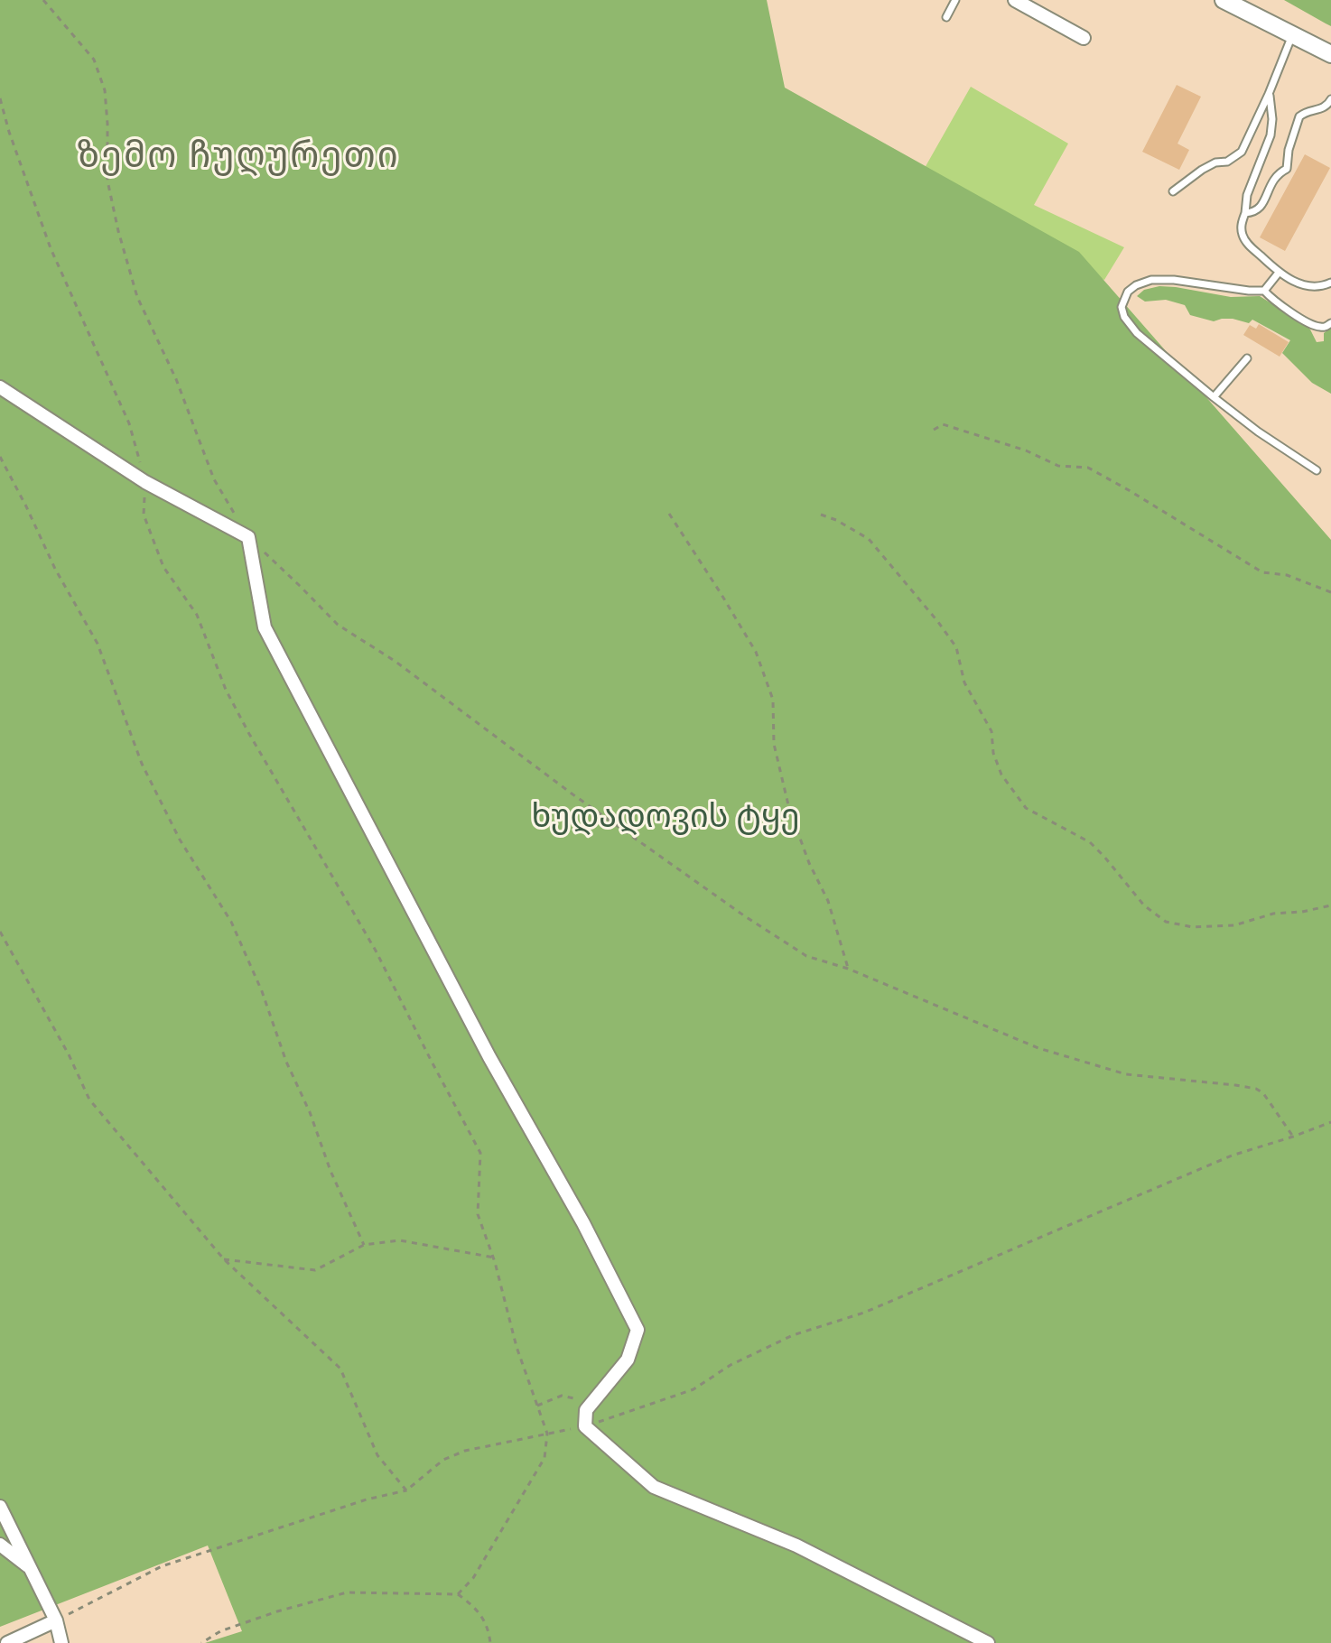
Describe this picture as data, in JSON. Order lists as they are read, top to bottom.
{
  "districts": ["ზემო ჩუღურეთი"],
  "parks": ["ხუდადოვის ტყე"]
}
